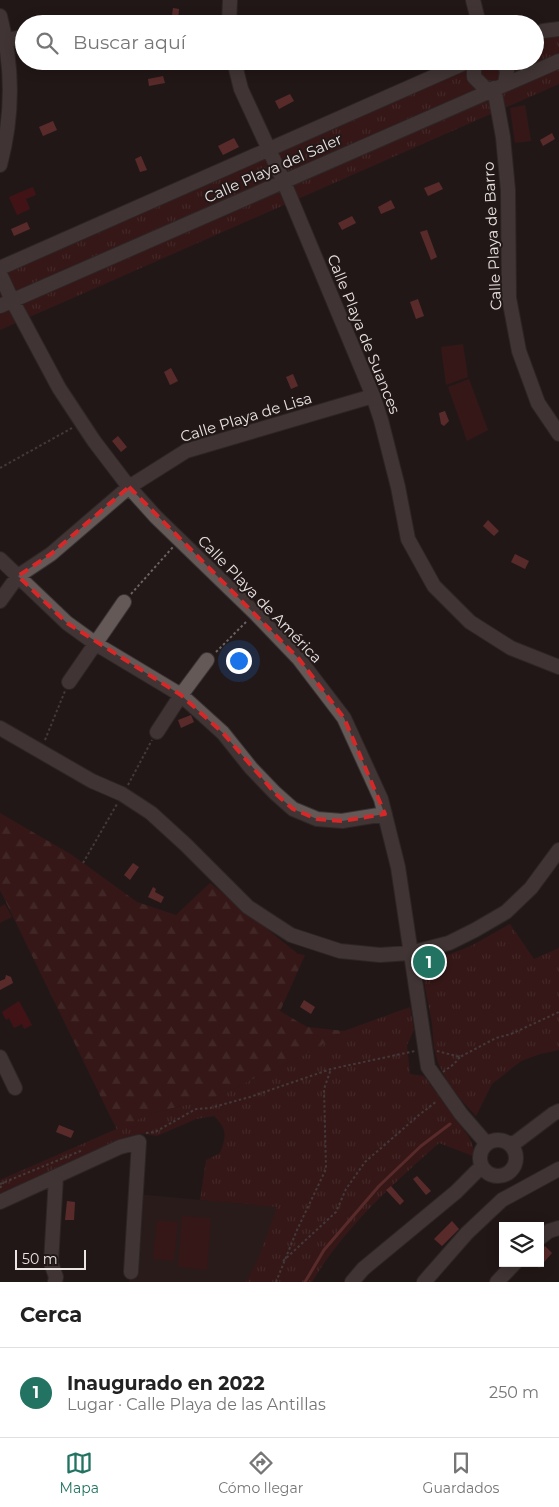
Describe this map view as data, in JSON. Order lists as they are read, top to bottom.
{
  "streets": {
    "street": [
      "Calle Playa del Saler",
      "Calle Playa de Barro",
      "Calle Playa de Suances",
      "Calle Playa de Lisa",
      "Calle Playa de América"
    ]
  },
  "crossings": [
    ["Calle Playa del Saler", "Calle Playa de Barro"],
    ["Calle Playa del Saler", "Calle Playa de Suances"],
    ["Calle Playa del Saler", "Calle Playa de América"],
    ["Calle Playa de Suances", "Calle Playa de Lisa"],
    ["Calle Playa de Lisa", "Calle Playa de América"]
  ],
  "scale_bar": "50 m",
  "page": {
    "search": "Buscar aquí",
    "pins": "1",
    "scale": "50 m",
    "heading": "Cerca",
    "list": [
      {
        "mark": "1",
        "name": "Inaugurado en 2022",
        "note": "Lugar · Calle Playa de las Antillas",
        "value": "250 m"
      }
    ],
    "nav": ["Mapa", "Cómo llegar", "Guardados"]
  }
}
